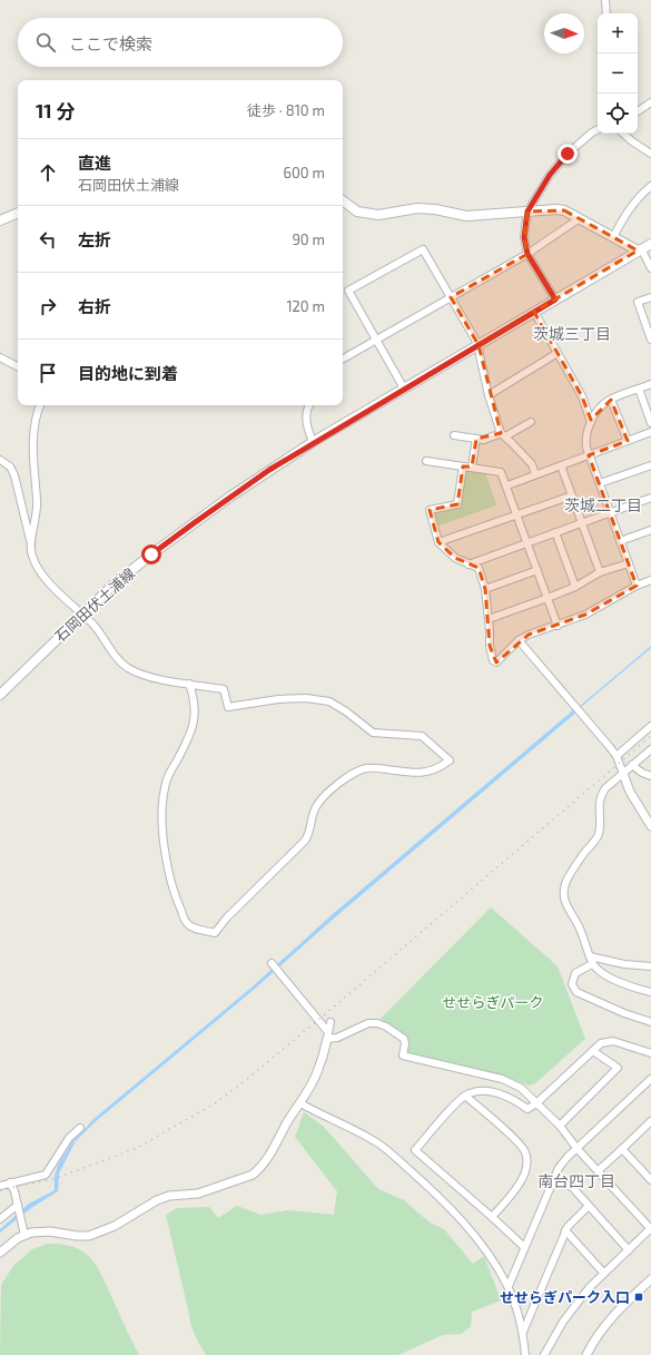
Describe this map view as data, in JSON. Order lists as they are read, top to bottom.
{
  "streets": {
    "main road": ["石岡田伏土浦線"]
  },
  "districts": ["茨城三丁目", "茨城二丁目", "南台四丁目"],
  "parks": ["せせらぎパーク"],
  "places": {
    "transit": ["せせらぎパーク入口"]
  },
  "north": "right",
  "page": {
    "map_buttons": ["+", "−"],
    "search": "ここで検索",
    "heading": ["11 分", "徒歩 · 810 m"],
    "list": [
      ["直進", "石岡田伏土浦線", "600 m"],
      ["左折", "90 m"],
      ["右折", "120 m"],
      "目的地に到着"
    ]
  }
}
